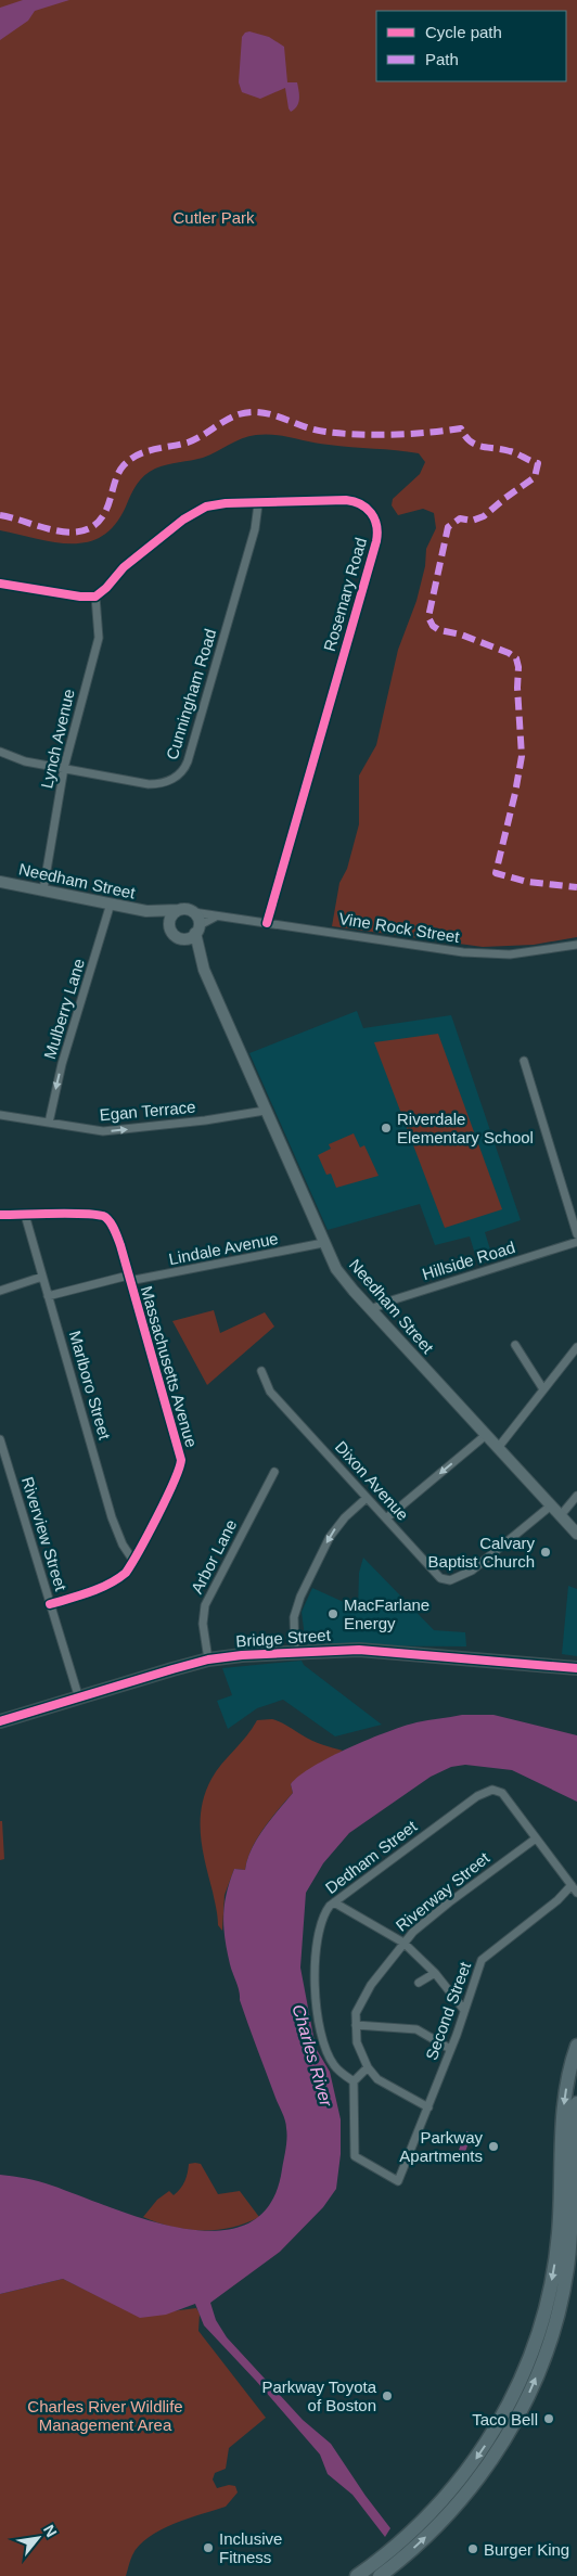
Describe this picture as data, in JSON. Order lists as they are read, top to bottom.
{
  "streets": {
    "main road": ["Needham Street", "Bridge Street"],
    "street": [
      "Rosemary Road",
      "Cunningham Road",
      "Lynch Avenue",
      "Vine Rock Street",
      "Mulberry Lane",
      "Egan Terrace",
      "Lindale Avenue",
      "Hillside Road",
      "Massachusetts Avenue",
      "Marlboro Street",
      "Dixon Avenue",
      "Riverview Street",
      "Arbor Lane",
      "Dedham Street",
      "Riverway Street",
      "Second Street"
    ]
  },
  "crossings": [
    ["Rosemary Road", "Cunningham Road"],
    ["Rosemary Road", "Lynch Avenue"],
    ["Rosemary Road", "Vine Rock Street"],
    ["Cunningham Road", "Lynch Avenue"],
    ["Lynch Avenue", "Needham Street"],
    ["Needham Street", "Vine Rock Street"],
    ["Needham Street", "Mulberry Lane"],
    ["Needham Street", "Egan Terrace"],
    ["Needham Street", "Lindale Avenue"],
    ["Needham Street", "Hillside Road"],
    ["Needham Street", "Dixon Avenue"],
    ["Mulberry Lane", "Egan Terrace"],
    ["Lindale Avenue", "Massachusetts Avenue"],
    ["Lindale Avenue", "Marlboro Street"],
    ["Massachusetts Avenue", "Marlboro Street"],
    ["Massachusetts Avenue", "Riverview Street"],
    ["Riverview Street", "Bridge Street"],
    ["Arbor Lane", "Bridge Street"],
    ["Dedham Street", "Riverway Street"],
    ["Dedham Street", "Second Street"]
  ],
  "one_way": ["Mulberry Lane", "Egan Terrace"],
  "water": ["Charles River"],
  "parks": ["Cutler Park", "Charles River Wildlife Management Area"],
  "places": [
    "Riverdale Elementary School",
    "Calvary Baptist Church",
    "MacFarlane Energy",
    "Parkway Apartments",
    "Parkway Toyota of Boston",
    "Taco Bell",
    "Inclusive Fitness",
    "Burger King"
  ],
  "legend": ["Cycle path", "Path"],
  "north": "top right"
}
